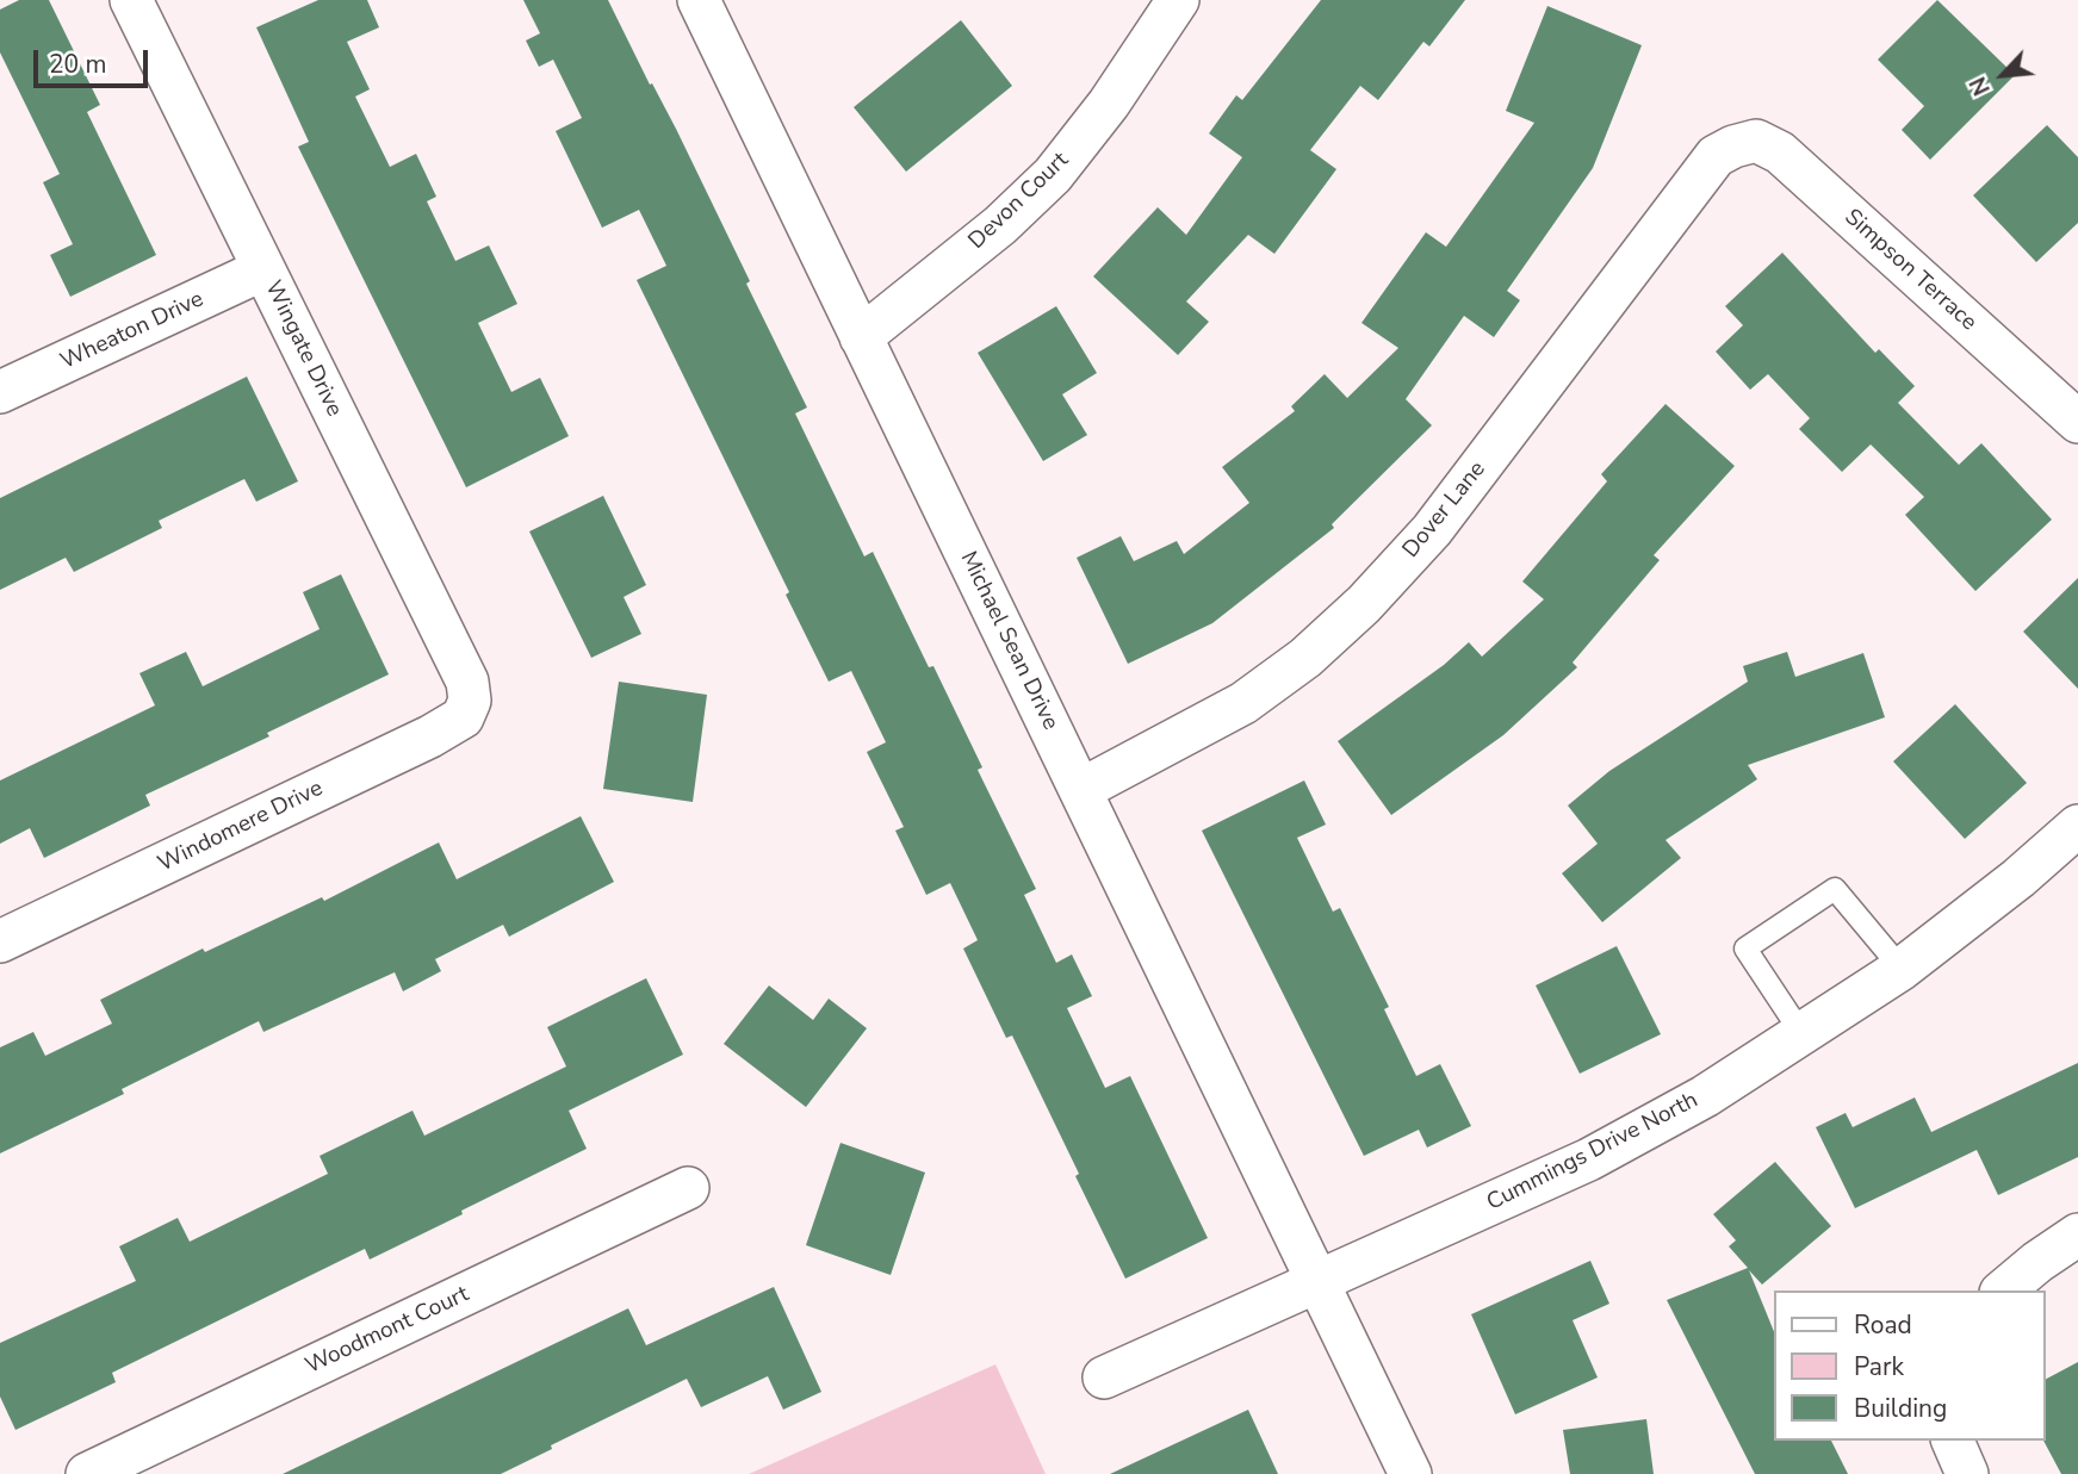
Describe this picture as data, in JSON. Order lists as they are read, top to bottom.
{
  "streets": {
    "street": [
      "Devon Court",
      "Simpson Terrace",
      "Wheaton Drive",
      "Wingate Drive",
      "Dover Lane",
      "Michael Sean Drive",
      "Windomere Drive",
      "Cummings Drive North",
      "Woodmont Court"
    ]
  },
  "crossings": [
    ["Devon Court", "Michael Sean Drive"],
    ["Simpson Terrace", "Dover Lane"],
    ["Wheaton Drive", "Wingate Drive"],
    ["Wingate Drive", "Windomere Drive"],
    ["Dover Lane", "Michael Sean Drive"],
    ["Michael Sean Drive", "Cummings Drive North"]
  ],
  "legend": ["Road", "Park", "Building"],
  "scale_bar": "20 m",
  "north": "bottom left"
}
